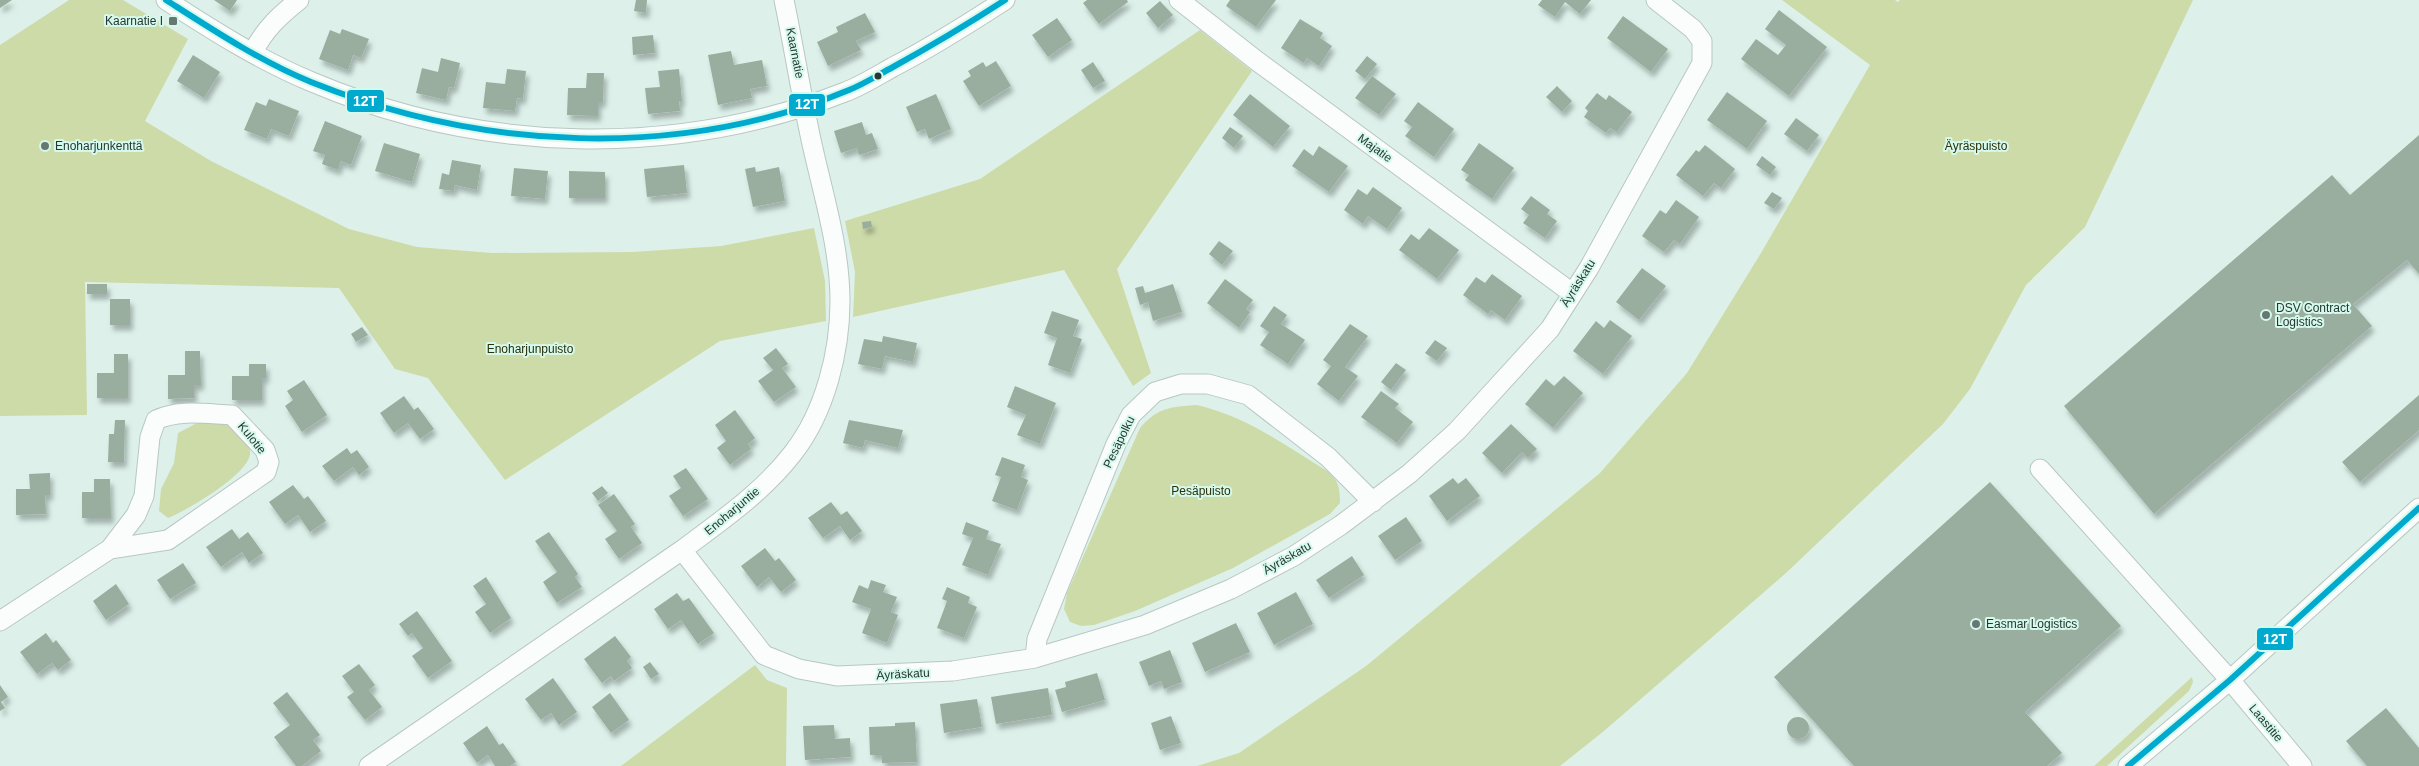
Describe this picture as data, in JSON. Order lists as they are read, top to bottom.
{
  "streets": {
    "street": [
      "Kaarnatie",
      "Majatie",
      "Äyräskatu",
      "Kulotie",
      "Pesäpolku",
      "Enoharjuntie",
      "Laastitie"
    ]
  },
  "crossings": [
    ["Kaarnatie", "Enoharjuntie"],
    ["Majatie", "Äyräskatu"],
    ["Äyräskatu", "Pesäpolku"],
    ["Äyräskatu", "Enoharjuntie"]
  ],
  "parks": ["Äyräspuisto", "Enoharjunpuisto", "Pesäpuisto"],
  "places": {
    "transit": ["Kaarnatie I"],
    "other": ["Enoharjunkenttä", "DSV Contract Logistics", "Easmar Logistics"]
  },
  "lines": ["transit line 12T"]
}
